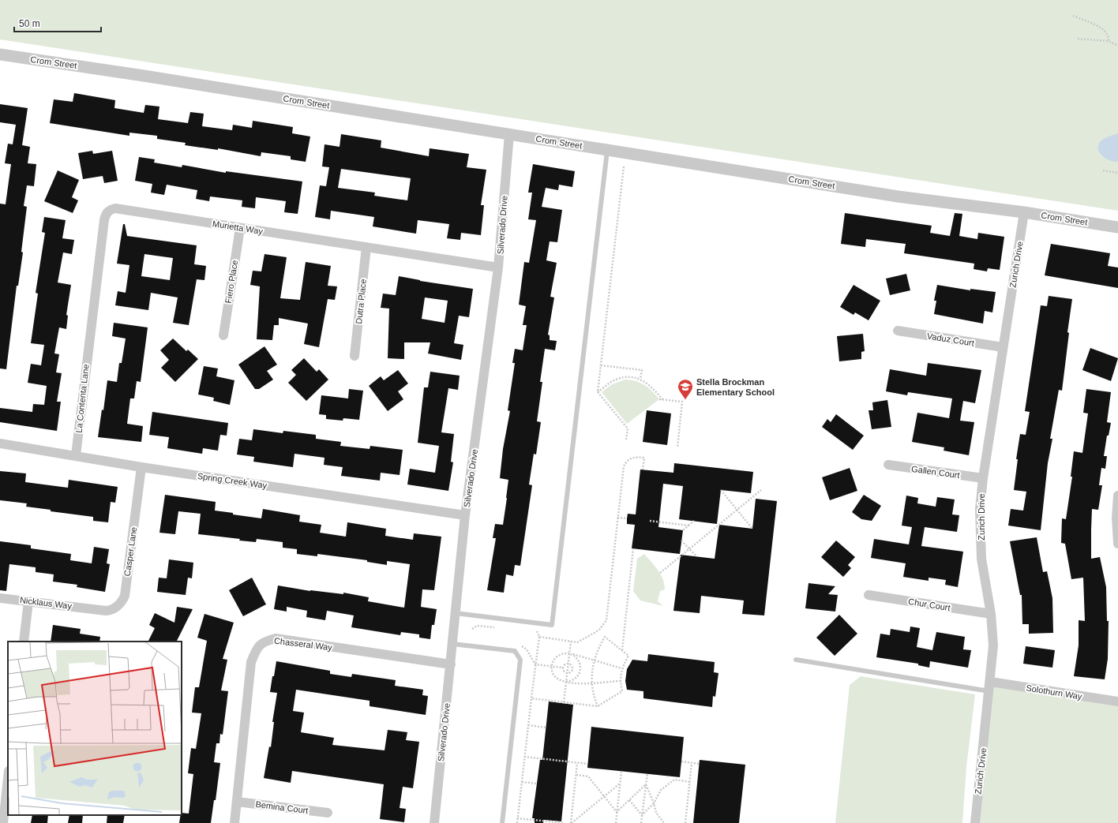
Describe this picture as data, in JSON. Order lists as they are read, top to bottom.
{
  "streets": {
    "street": [
      "Crom Street",
      "Silverado Drive",
      "Murietta Way",
      "Zurich Drive",
      "Fiero Place",
      "Dutra Place",
      "Vaduz Court",
      "La Contenta Lane",
      "Gallen Court",
      "Spring Creek Way",
      "Casper Lane",
      "Nicklaus Way",
      "Chur Court",
      "Chasseral Way",
      "Solothurn Way",
      "Bemina Court"
    ]
  },
  "crossings": [
    ["Crom Street", "Silverado Drive"],
    ["Crom Street", "Zurich Drive"],
    ["Silverado Drive", "Murietta Way"],
    ["Silverado Drive", "Spring Creek Way"],
    ["Silverado Drive", "Chasseral Way"],
    ["Murietta Way", "Fiero Place"],
    ["Murietta Way", "Dutra Place"],
    ["Murietta Way", "La Contenta Lane"],
    ["Zurich Drive", "Vaduz Court"],
    ["Zurich Drive", "Gallen Court"],
    ["Zurich Drive", "Chur Court"],
    ["Zurich Drive", "Solothurn Way"],
    ["La Contenta Lane", "Spring Creek Way"],
    ["Spring Creek Way", "Casper Lane"],
    ["Casper Lane", "Nicklaus Way"],
    ["Chasseral Way", "Bemina Court"]
  ],
  "places": {
    "school or university": ["Stella Brockman Elementary School"]
  },
  "scale_bar": "50 m"
}
